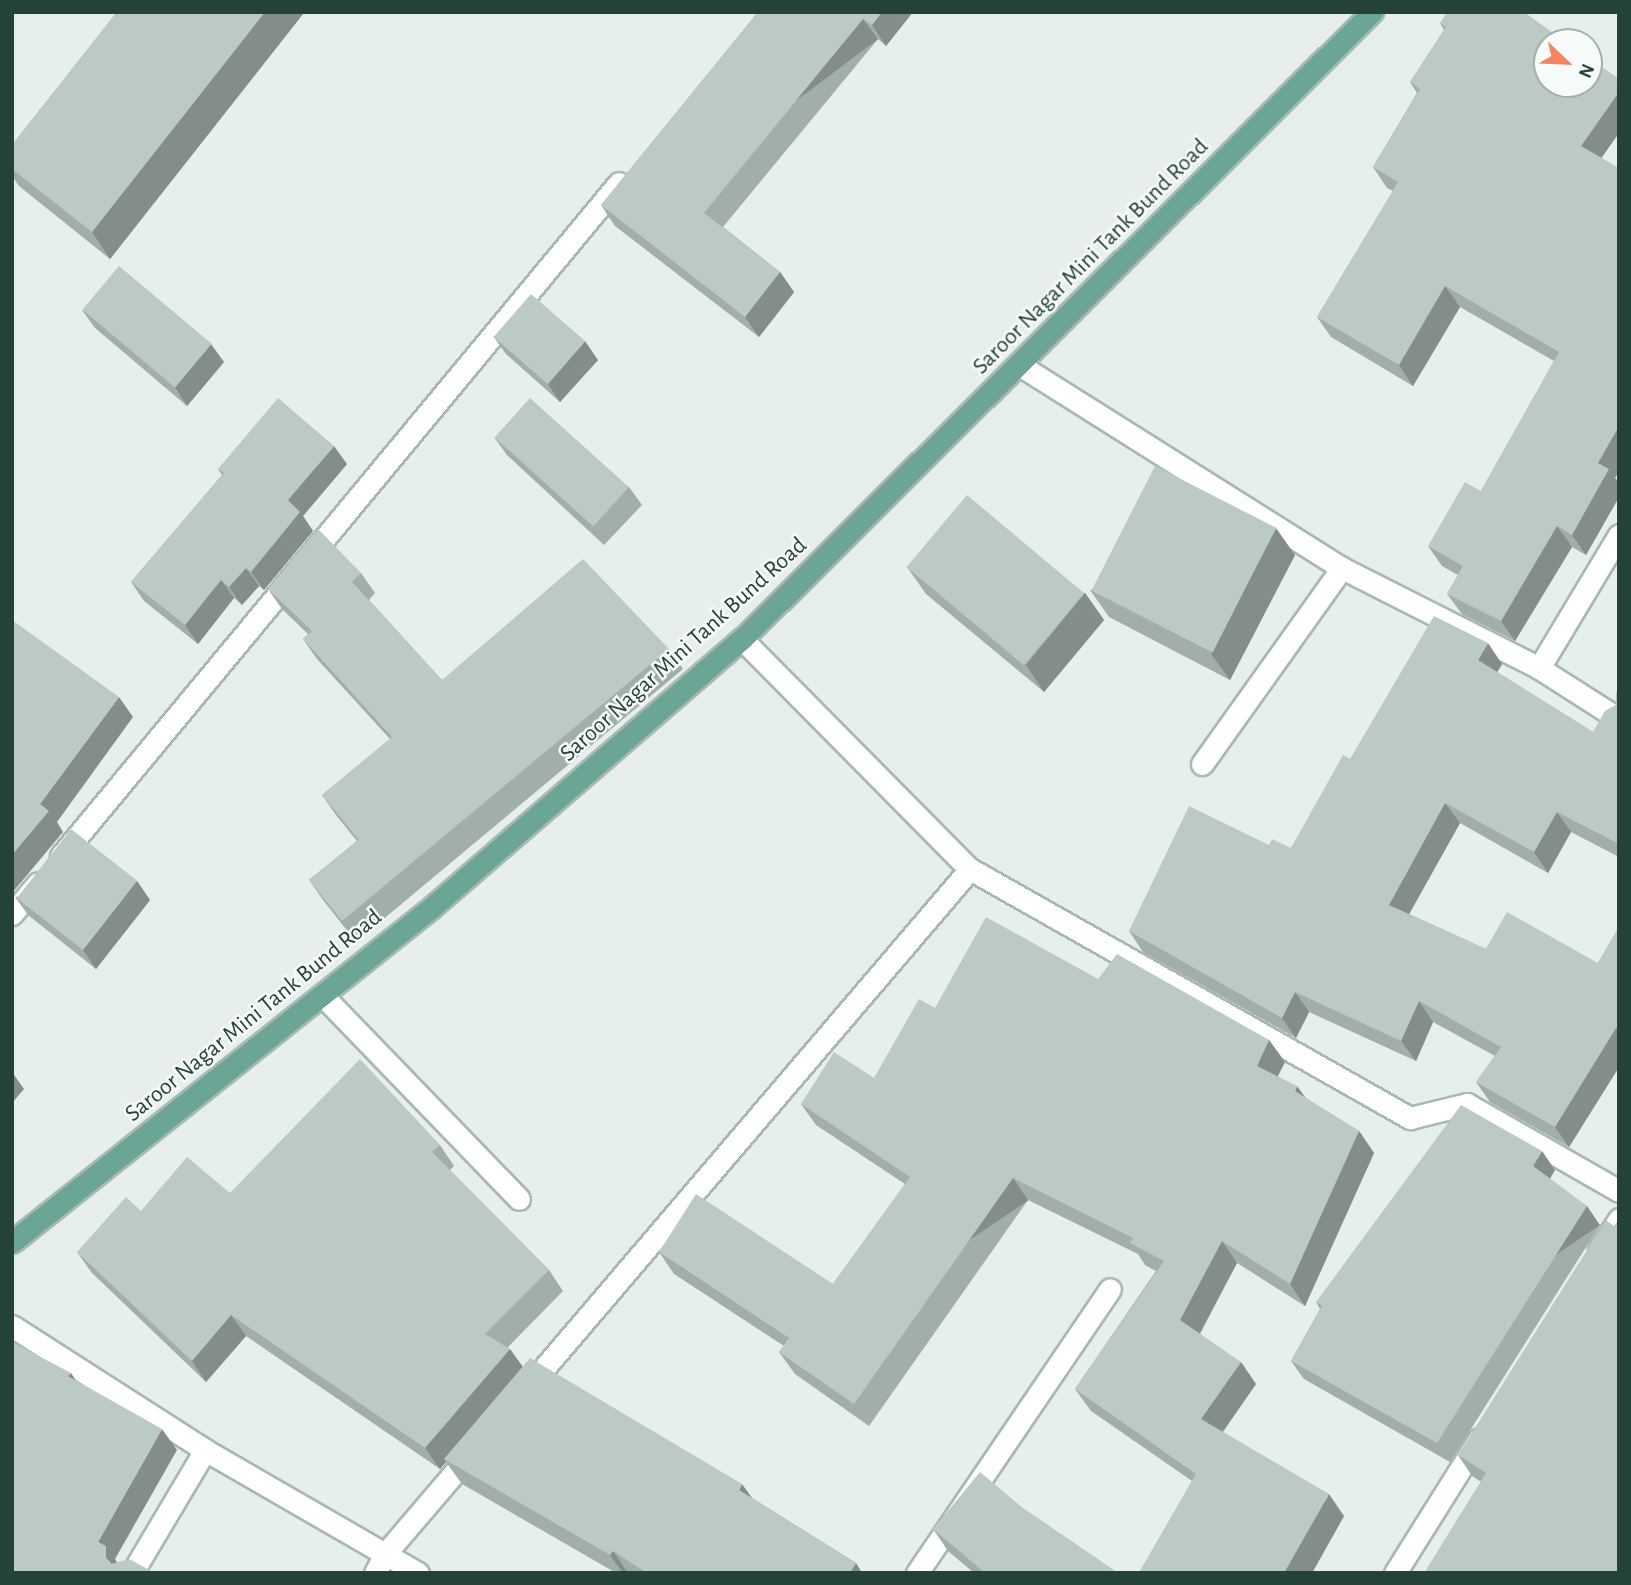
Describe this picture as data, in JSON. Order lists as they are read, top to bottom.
{
  "streets": {
    "main road": ["Saroor Nagar Mini Tank Bund Road"]
  },
  "north": "bottom right"
}
